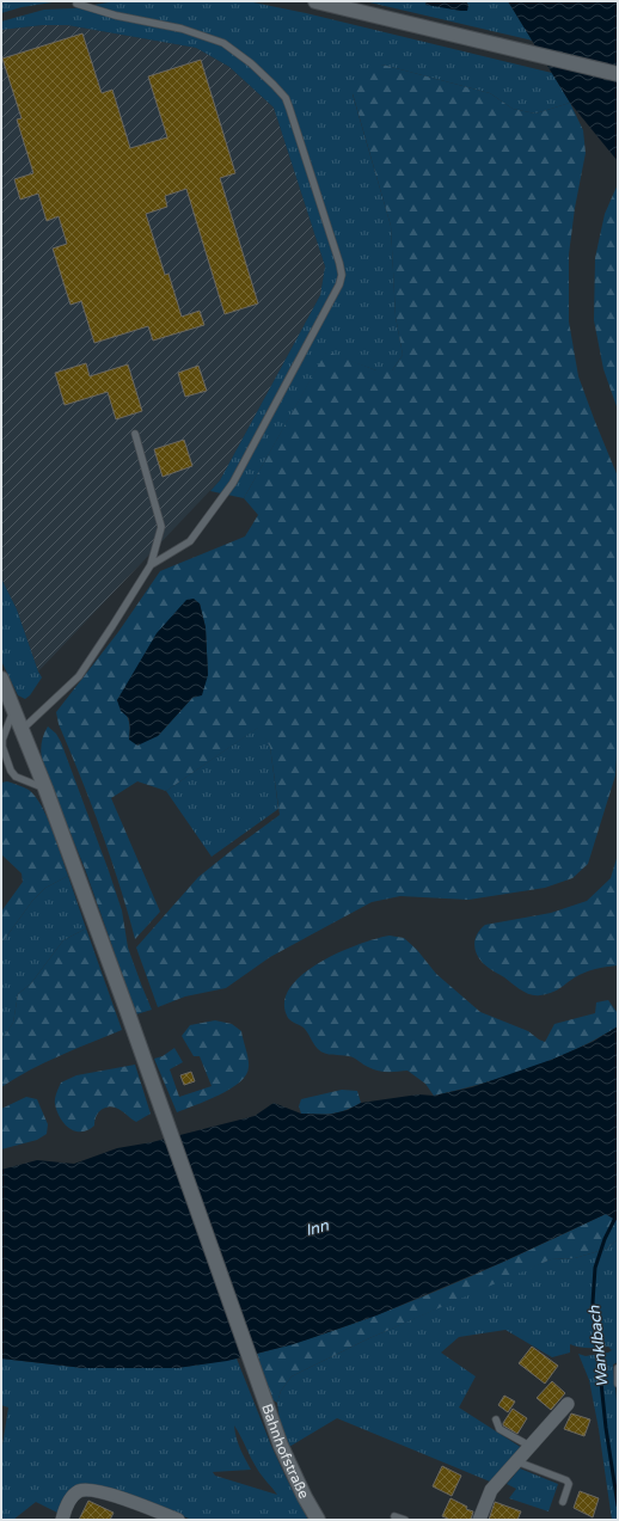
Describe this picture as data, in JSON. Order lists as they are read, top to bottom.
{
  "streets": {
    "main road": ["Bahnhofstraße"]
  },
  "water": ["Inn", "Wanklbach"]
}
